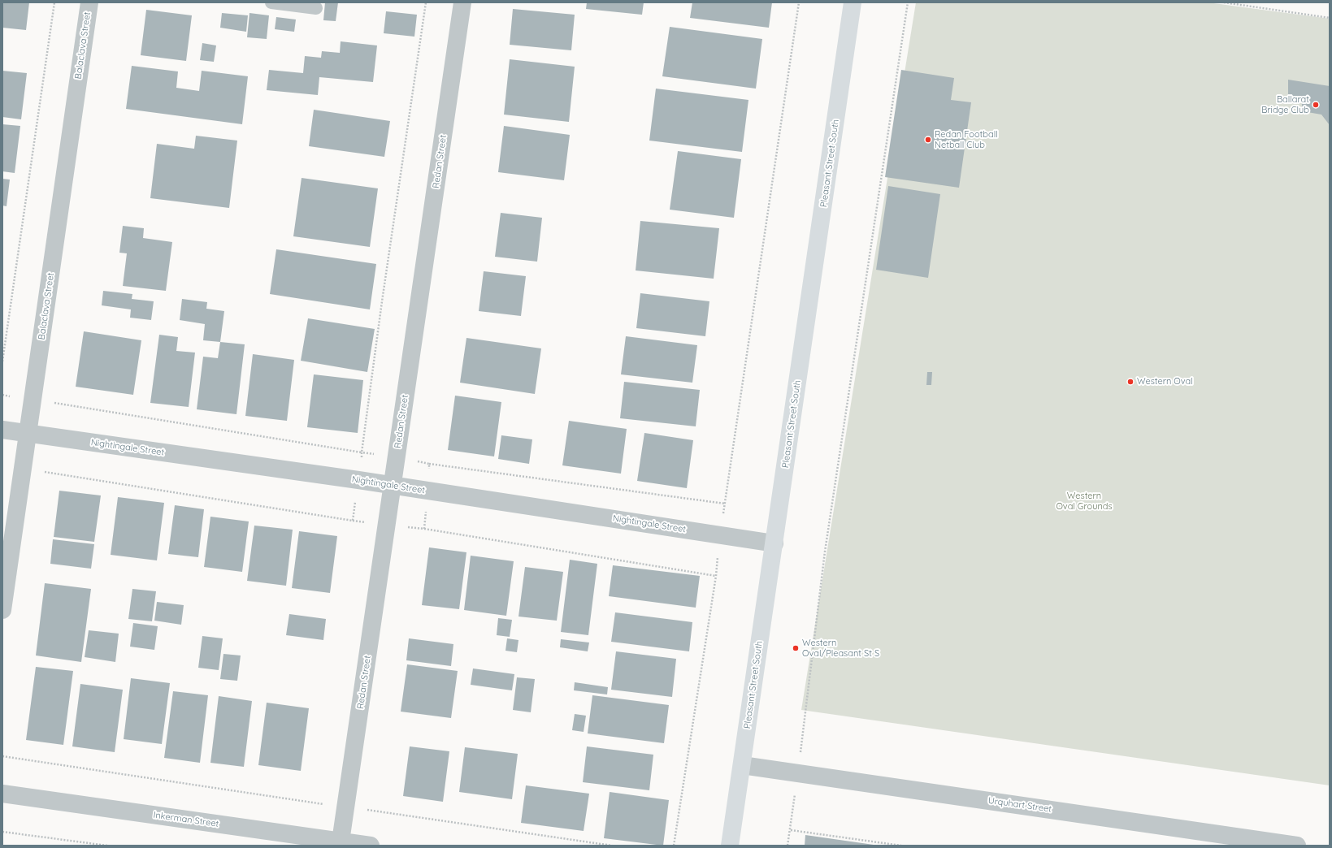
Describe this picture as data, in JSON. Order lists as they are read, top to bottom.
{
  "streets": {
    "street": [
      "Balaclava Street",
      "Redan Street",
      "Pleasant Street South",
      "Nightingale Street",
      "Urquhart Street",
      "Inkerman Street"
    ]
  },
  "crossings": [
    ["Balaclava Street", "Nightingale Street"],
    ["Redan Street", "Nightingale Street"],
    ["Redan Street", "Inkerman Street"],
    ["Pleasant Street South", "Nightingale Street"],
    ["Pleasant Street South", "Urquhart Street"]
  ],
  "parks": ["Western Oval Grounds"],
  "places": [
    "Ballarat Bridge Club",
    "Redan Football Netball Club",
    "Western Oval",
    "Western Oval/Pleasant St S"
  ]
}
